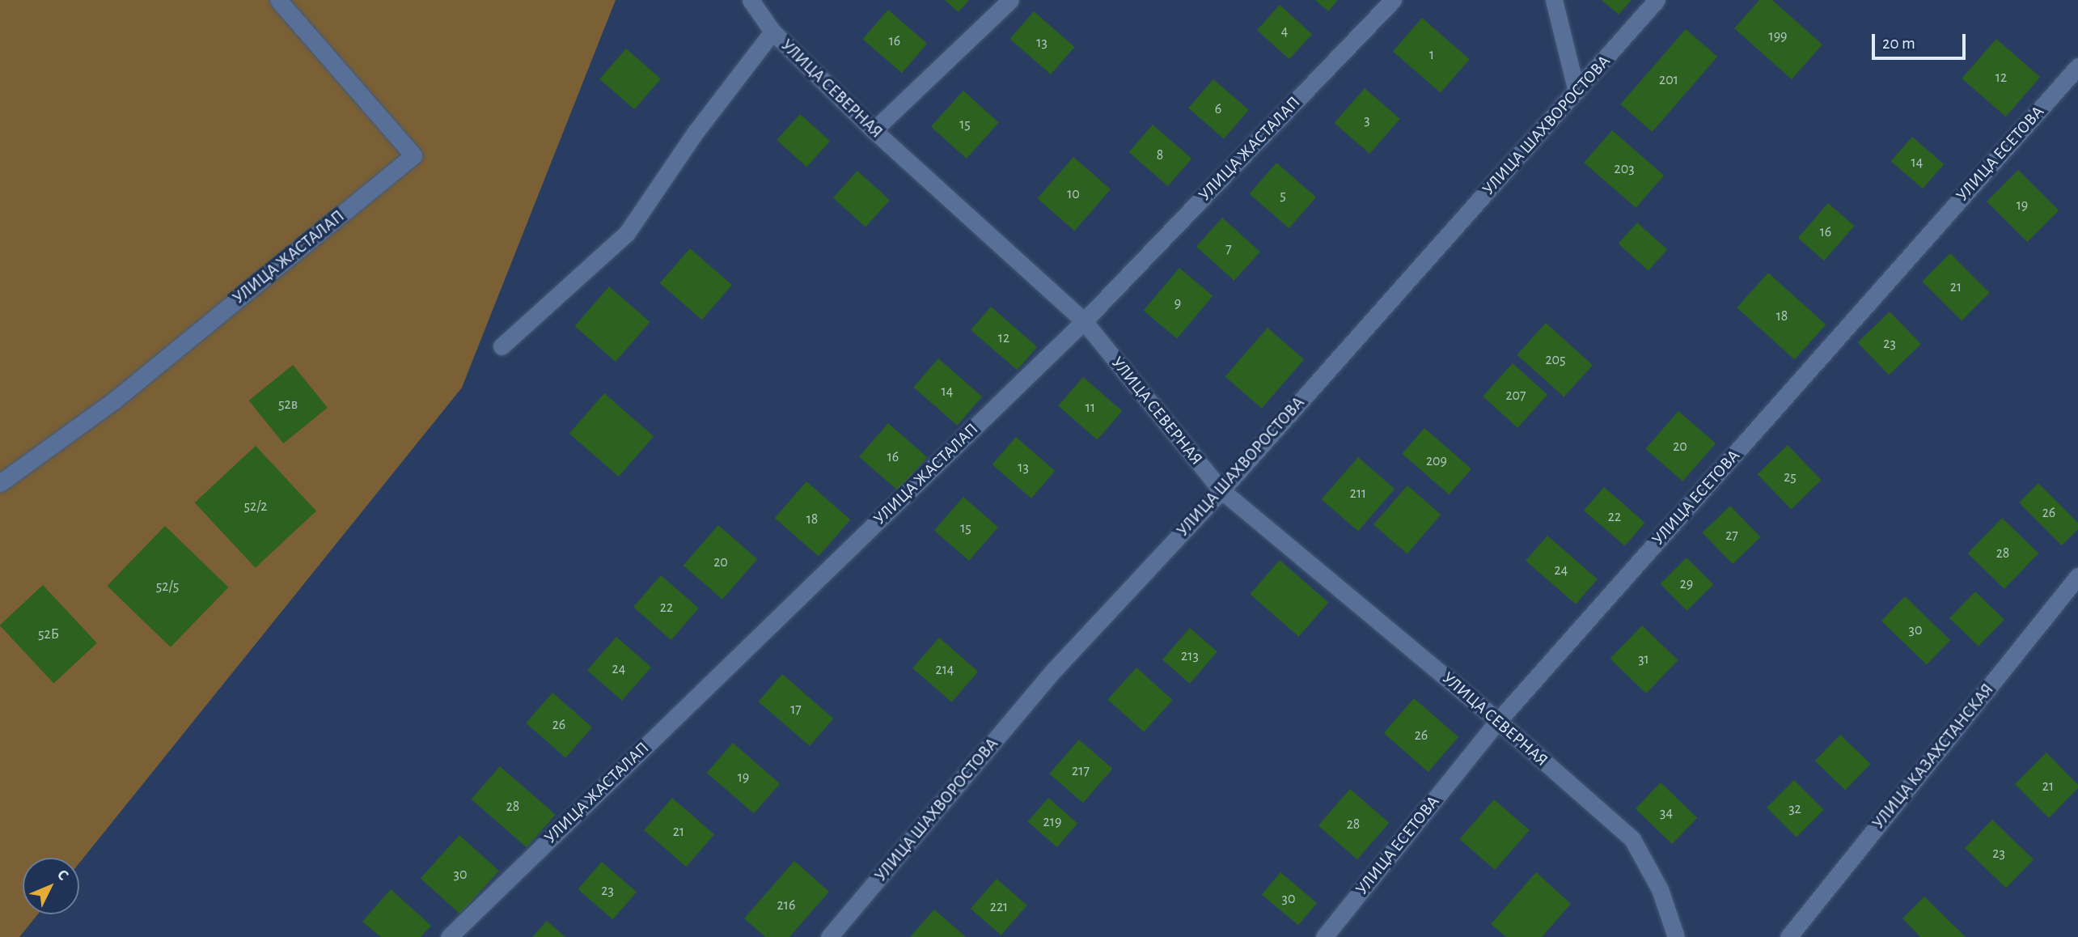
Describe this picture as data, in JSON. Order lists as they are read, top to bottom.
{
  "streets": {
    "street": [
      "УЛИЦА СЕВЕРНАЯ",
      "УЛИЦА ШАХВОРОСТОВА",
      "УЛИЦА ЖАСТАЛАП",
      "УЛИЦА ЕСЕТОВА",
      "УЛИЦА КАЗАХСТАНСКАЯ"
    ]
  },
  "crossings": [
    ["УЛИЦА СЕВЕРНАЯ", "УЛИЦА ШАХВОРОСТОВА"],
    ["УЛИЦА СЕВЕРНАЯ", "УЛИЦА ЖАСТАЛАП"],
    ["УЛИЦА СЕВЕРНАЯ", "УЛИЦА ЕСЕТОВА"]
  ],
  "house_numbers": [
    "4",
    "199",
    "16",
    "13",
    "1",
    "12",
    "201",
    "6",
    "3",
    "15",
    "8",
    "14",
    "203",
    "10",
    "5",
    "19",
    "16",
    "7",
    "21",
    "9",
    "18",
    "12",
    "23",
    "205",
    "14",
    "207",
    "52в",
    "11",
    "20",
    "16",
    "209",
    "13",
    "25",
    "211",
    "52/2",
    "26",
    "22",
    "18",
    "15",
    "27",
    "28",
    "20",
    "24",
    "29",
    "52/5",
    "22",
    "30",
    "52Б",
    "213",
    "31",
    "24",
    "214",
    "17",
    "26",
    "26",
    "217",
    "19",
    "21",
    "28",
    "32",
    "34",
    "219",
    "28",
    "21",
    "23",
    "30",
    "23",
    "30",
    "216",
    "221"
  ],
  "scale_bar": "20 m",
  "north": "top right"
}
